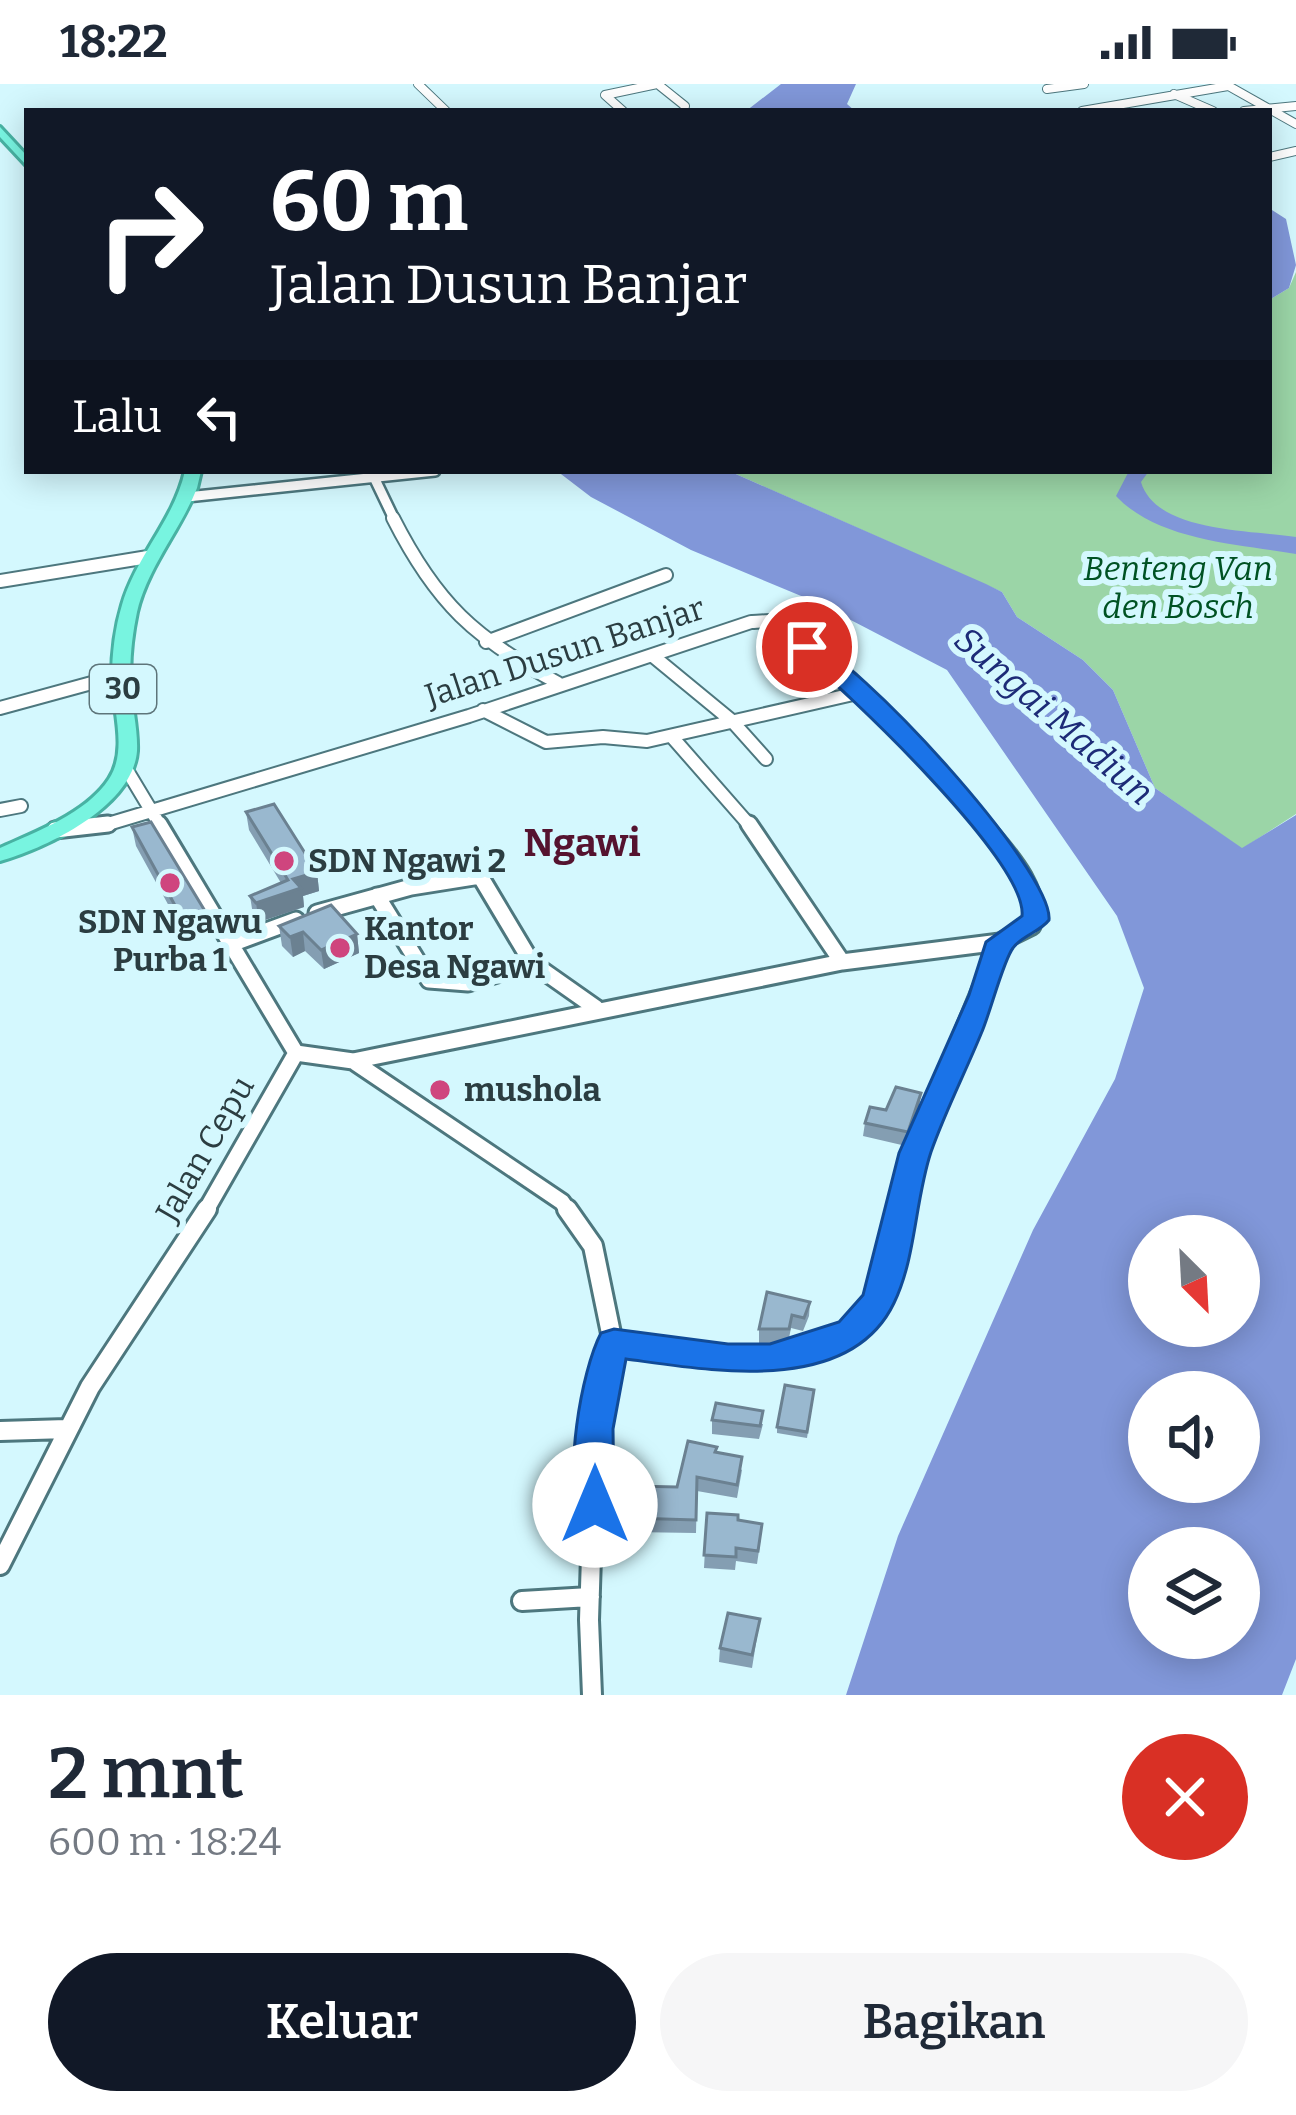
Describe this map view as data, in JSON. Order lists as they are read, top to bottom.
{
  "streets": {
    "highway": ["30"],
    "street": ["Jalan Dusun Banjar", "Jalan Cepu"]
  },
  "crossings": [
    ["Jalan Dusun Banjar", "Jalan Cepu"],
    ["30", "Jalan Cepu"]
  ],
  "districts": ["Ngawi"],
  "water": ["Sungai Madiun"],
  "parks": ["Benteng Van den Bosch"],
  "places": [
    "SDN Ngawi 2",
    "SDN Ngawu Purba 1",
    "Kantor Desa Ngawi",
    "mushola"
  ],
  "north": "bottom right",
  "page": {
    "status": "18:22",
    "turn": ["60 m", "Jalan Dusun Banjar"],
    "then": "Lalu",
    "heading": ["2 mnt", "600 m · 18:24"],
    "buttons": ["Keluar", "Bagikan"]
  }
}
